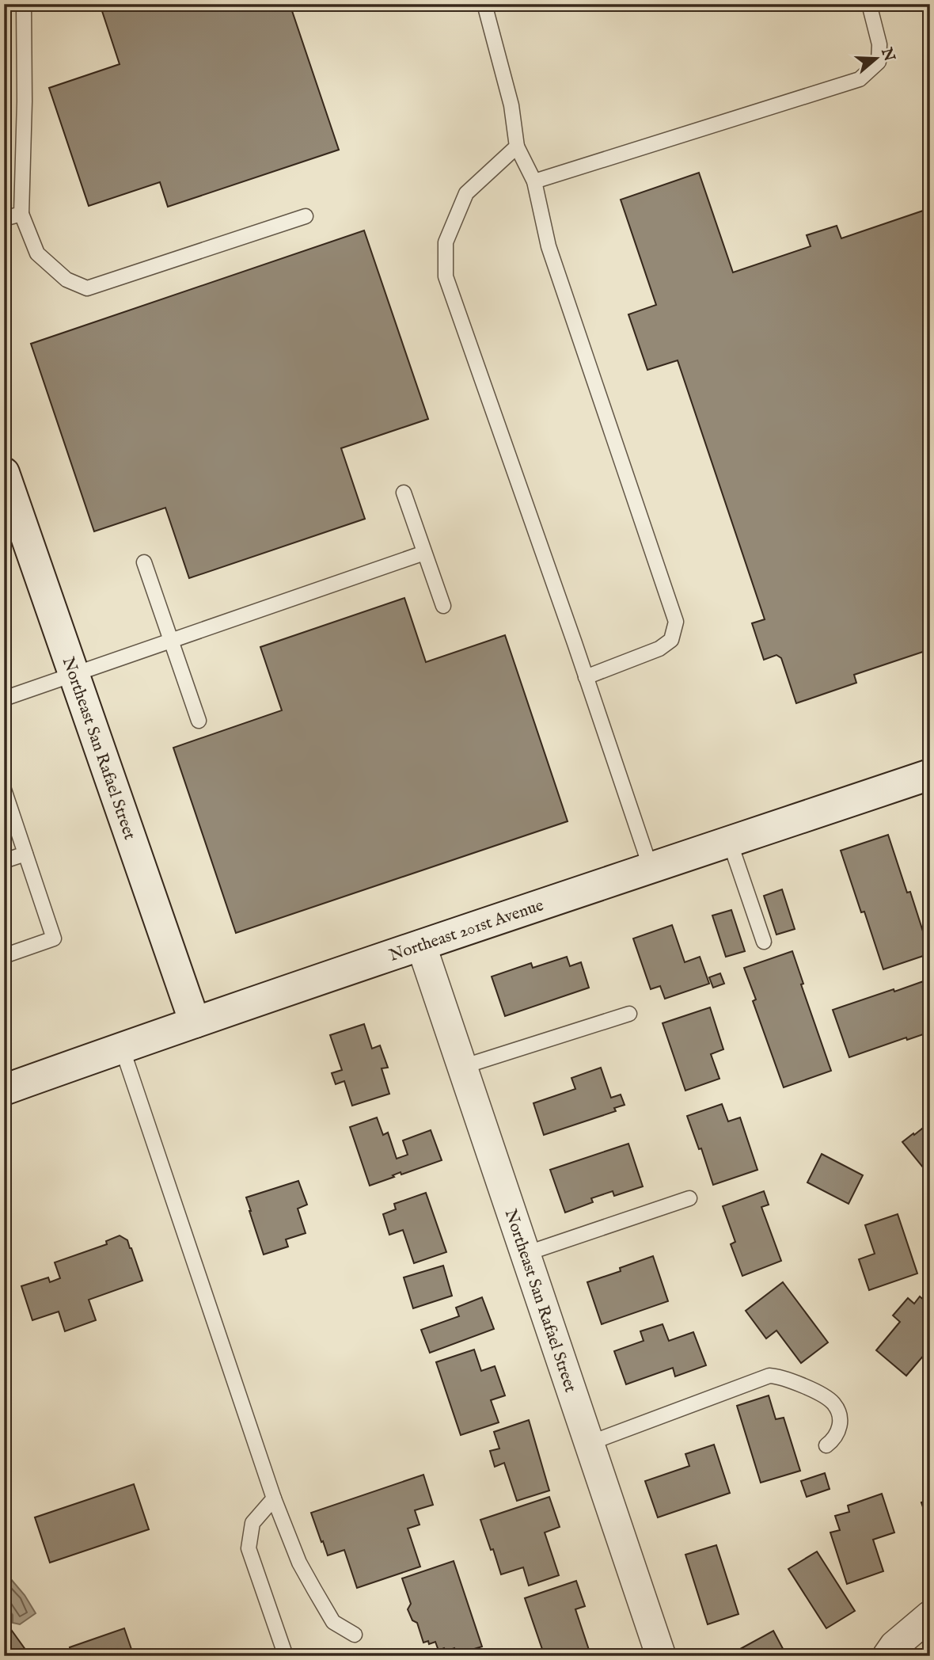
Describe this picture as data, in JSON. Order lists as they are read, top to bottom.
{
  "streets": {
    "street": ["Northeast San Rafael Street", "Northeast 201st Avenue"]
  },
  "crossings": [
    ["Northeast San Rafael Street", "Northeast 201st Avenue"]
  ],
  "north": "right"
}
